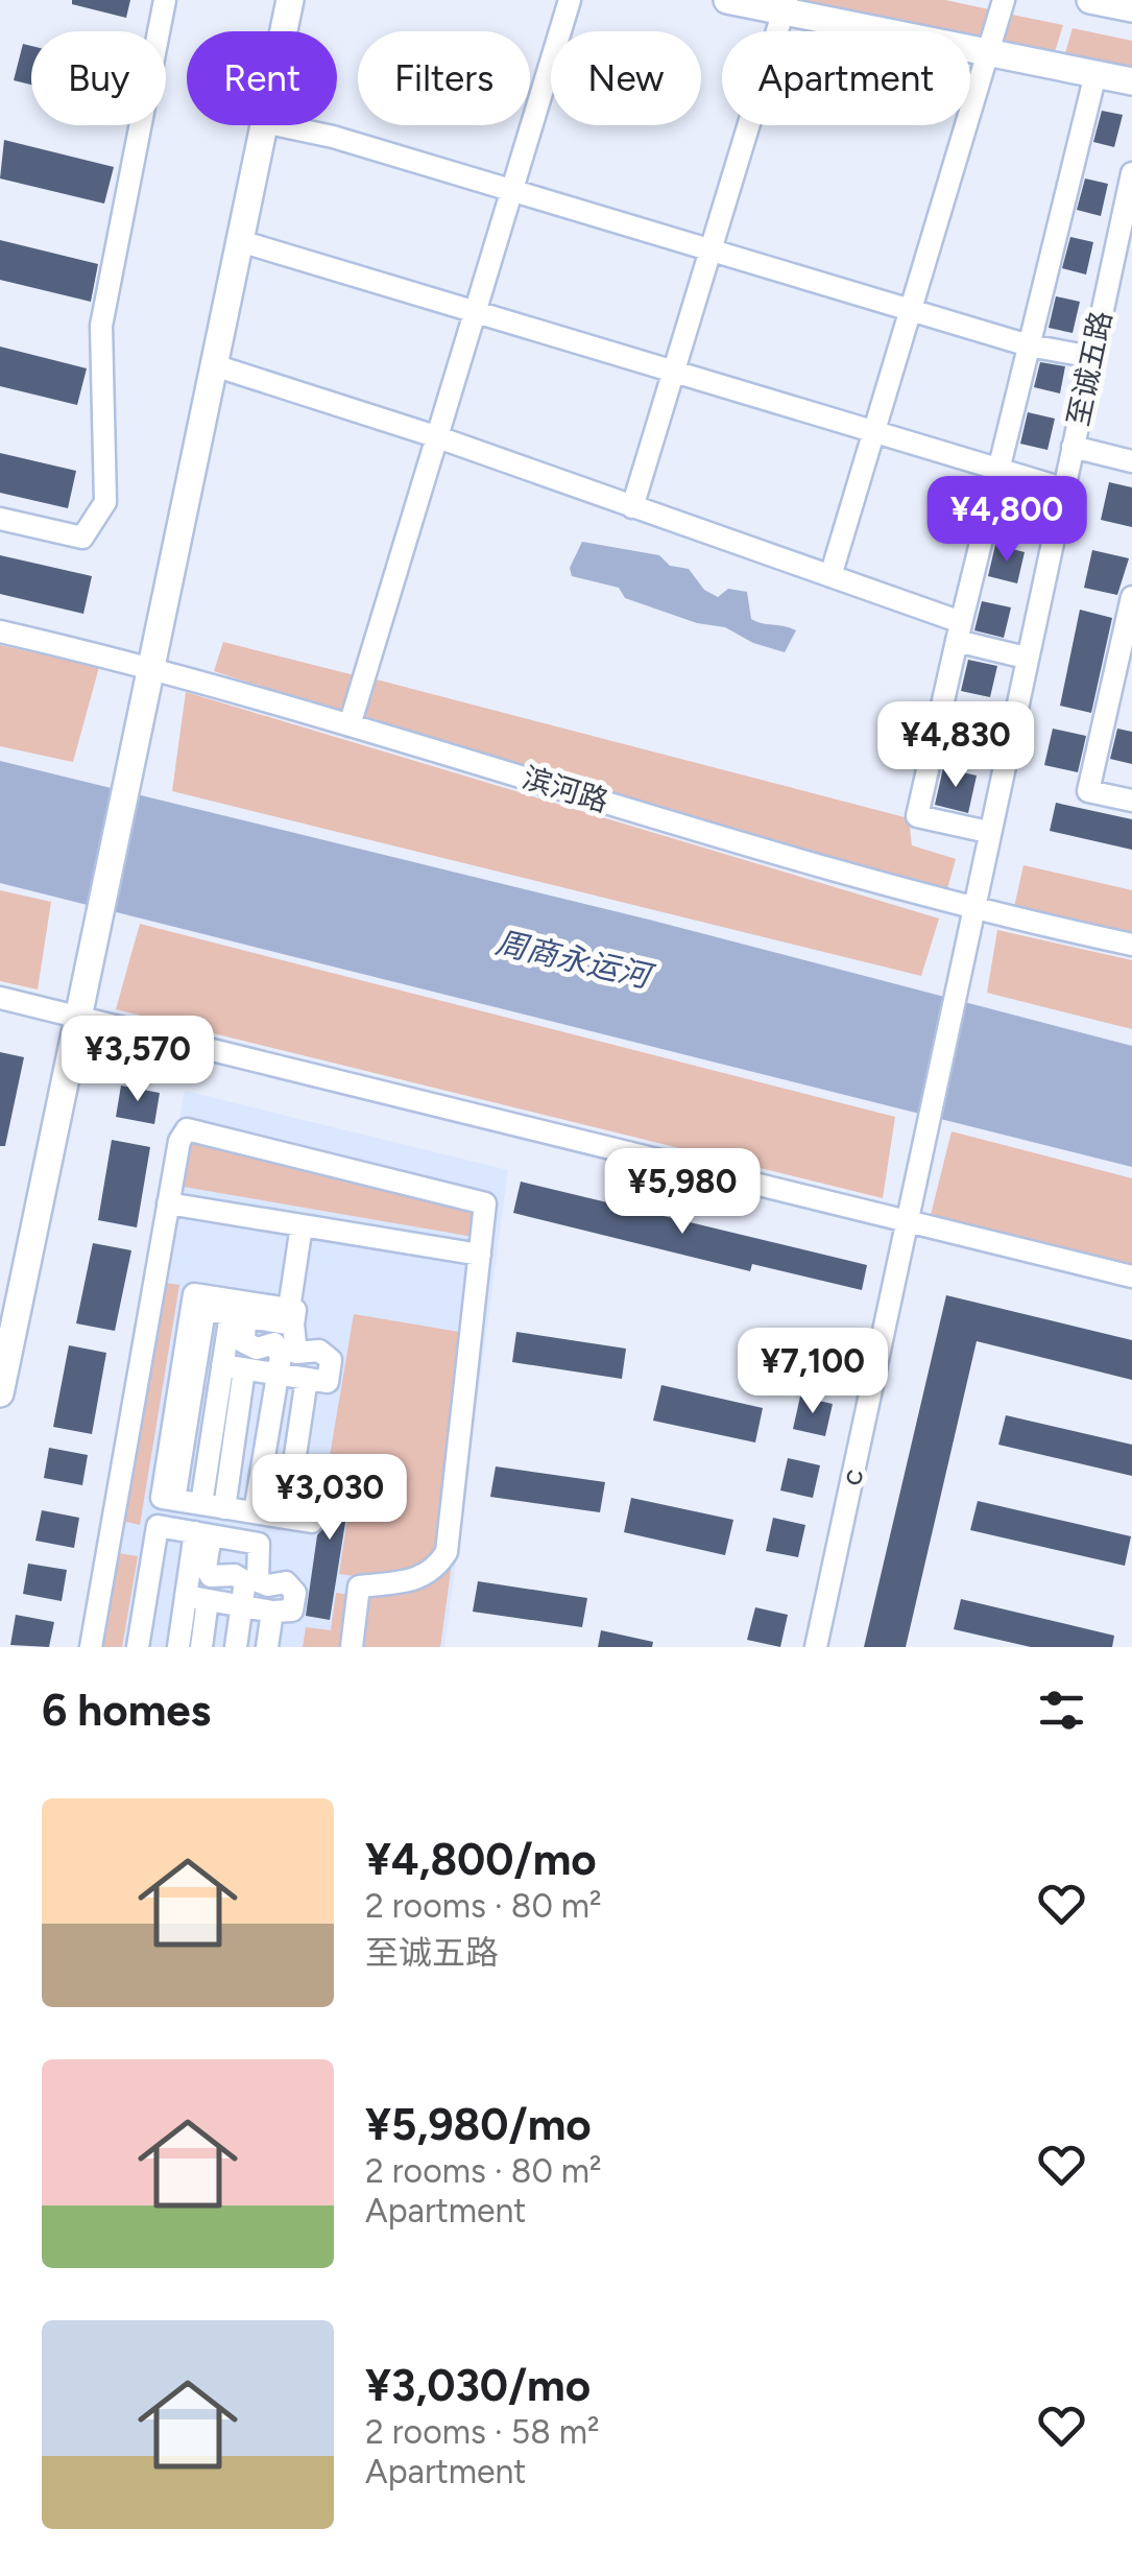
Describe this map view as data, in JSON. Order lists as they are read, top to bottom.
{
  "streets": {
    "street": ["至诚五路", "滨河路", "c"]
  },
  "crossings": [
    ["至诚五路", "滨河路"],
    ["至诚五路", "c"]
  ],
  "water": ["周商永运河"],
  "page": {
    "chip": [
      "Buy",
      "Rent",
      "Filters",
      "New",
      "Apartment"
    ],
    "price": [
      "¥4,800",
      "¥4,830",
      "¥3,570",
      "¥5,980",
      "¥7,100",
      "¥3,030"
    ],
    "heading": "6 homes",
    "list": [
      {
        "name": "¥4,800/mo",
        "note": "2 rooms · 80 m² · 至诚五路"
      },
      {
        "name": "¥5,980/mo",
        "note": "2 rooms · 80 m² · Apartment"
      },
      {
        "name": "¥3,030/mo",
        "note": "2 rooms · 58 m² · Apartment"
      }
    ]
  }
}
